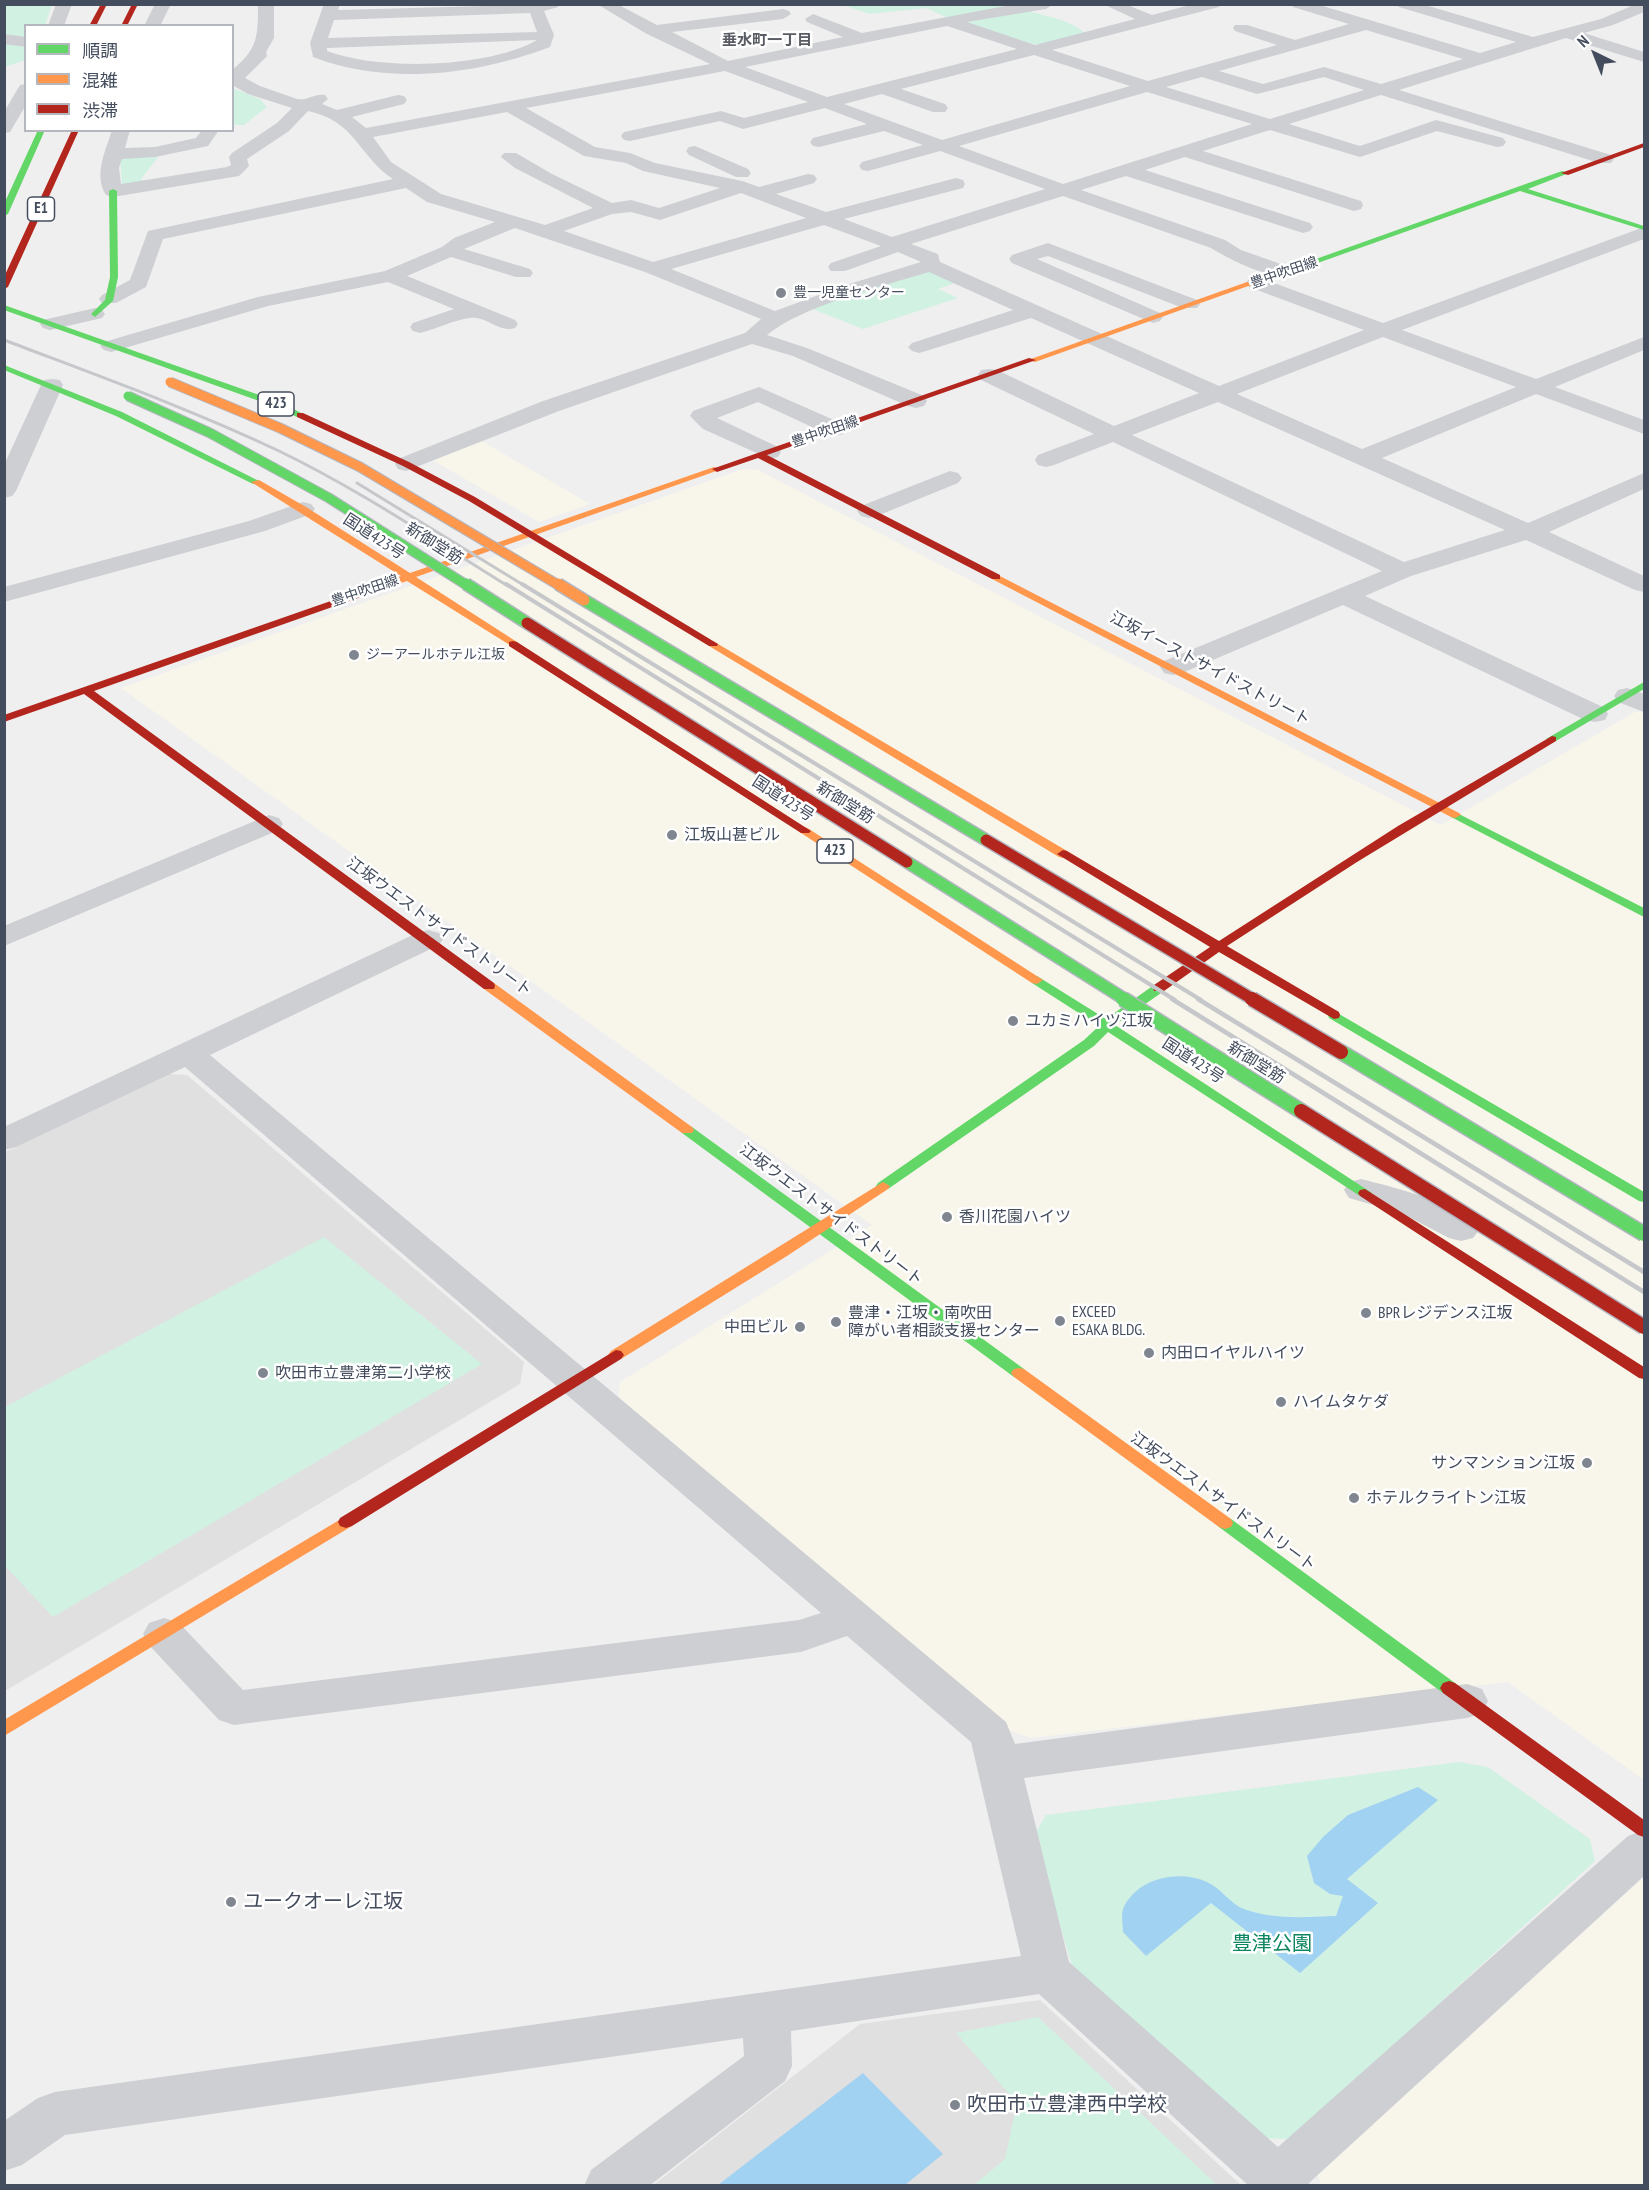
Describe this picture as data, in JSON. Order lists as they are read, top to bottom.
{
  "streets": {
    "main road": [
      "E1",
      "豊中吹田線",
      "423",
      "国道423号",
      "新御堂筋",
      "江坂イーストサイドストリート",
      "江坂ウエストサイドストリート"
    ]
  },
  "crossings": [
    ["豊中吹田線", "423"],
    ["豊中吹田線", "国道423号"],
    ["豊中吹田線", "江坂イーストサイドストリート"],
    ["豊中吹田線", "江坂ウエストサイドストリート"]
  ],
  "districts": ["垂水町一丁目"],
  "parks": ["豊津公園"],
  "places": [
    "豊一児童センター",
    "ジーアールホテル江坂",
    "江坂山甚ビル",
    "ユカミハイツ江坂",
    "香川花園ハイツ",
    "BPRレジデンス江坂",
    "EXCEED ESAKA BLDG.",
    "豊津・江坂・南吹田 障がい者相談支援センター",
    "中田ビル",
    "内田ロイヤルハイツ",
    "吹田市立豊津第二小学校",
    "ハイムタケダ",
    "サンマンション江坂",
    "ホテルクライトン江坂",
    "ユークオーレ江坂",
    "吹田市立豊津西中学校"
  ],
  "legend": ["順調", "混雑", "渋滞"],
  "north": "top left"
}
